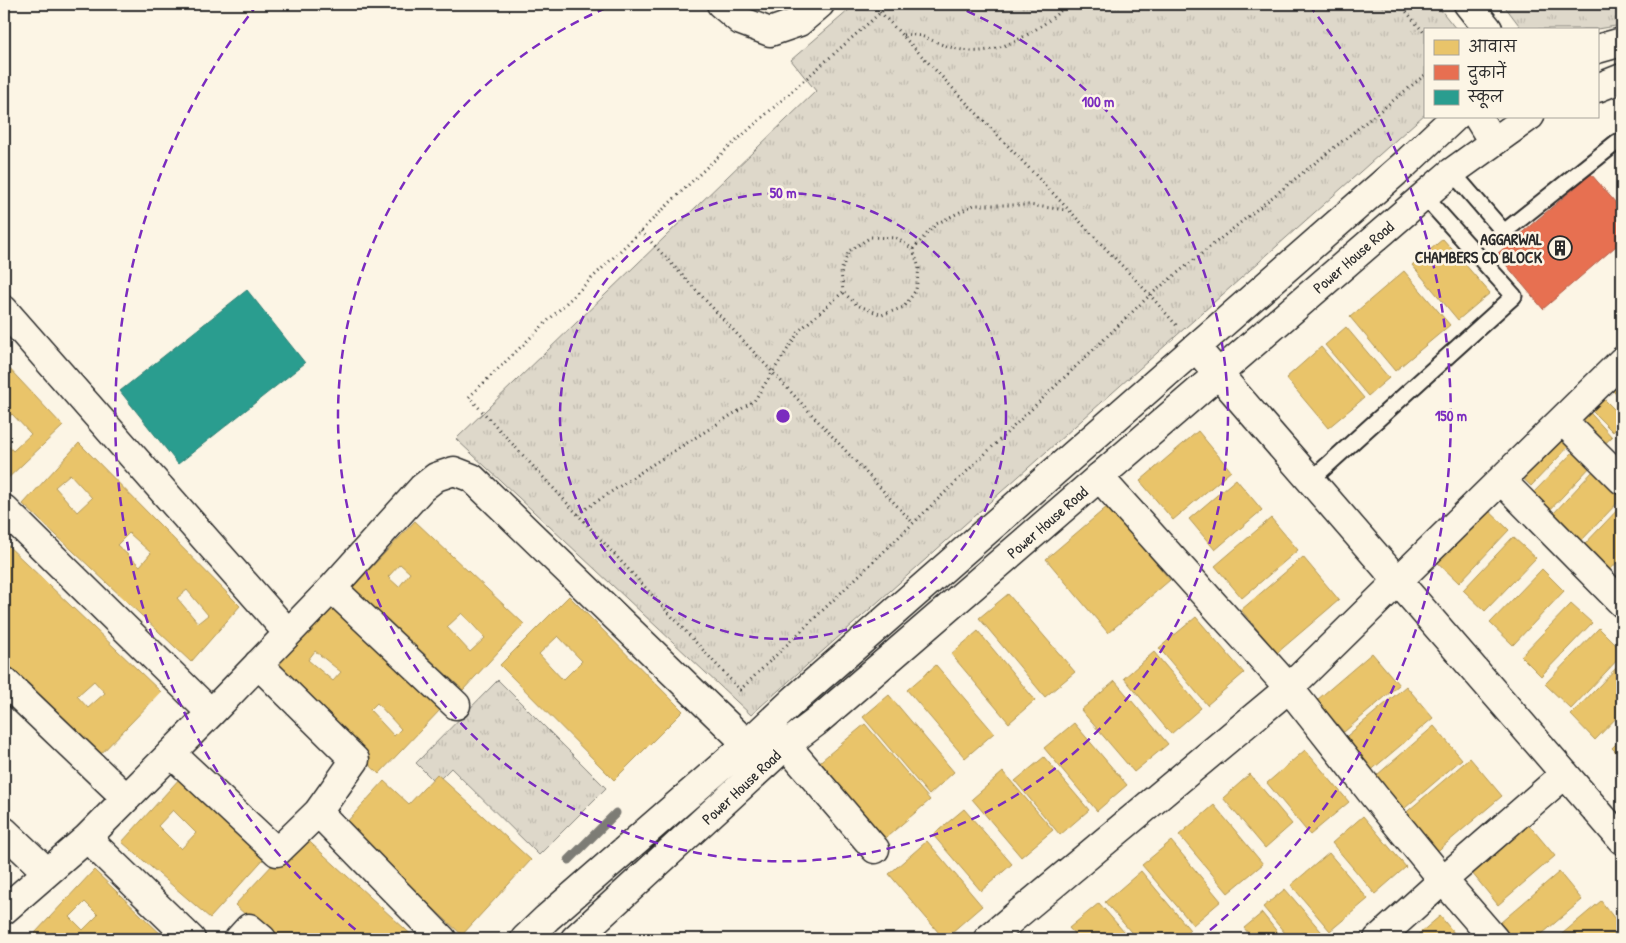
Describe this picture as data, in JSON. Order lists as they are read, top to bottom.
{
  "streets": {
    "street": ["Power House Road"]
  },
  "places": {
    "building": ["AGGARWAL CHAMBERS CD BLOCK"]
  },
  "legend": ["आवास", "दुकानें", "स्कूल"],
  "rings": ["100 m", "50 m", "150 m"]
}
